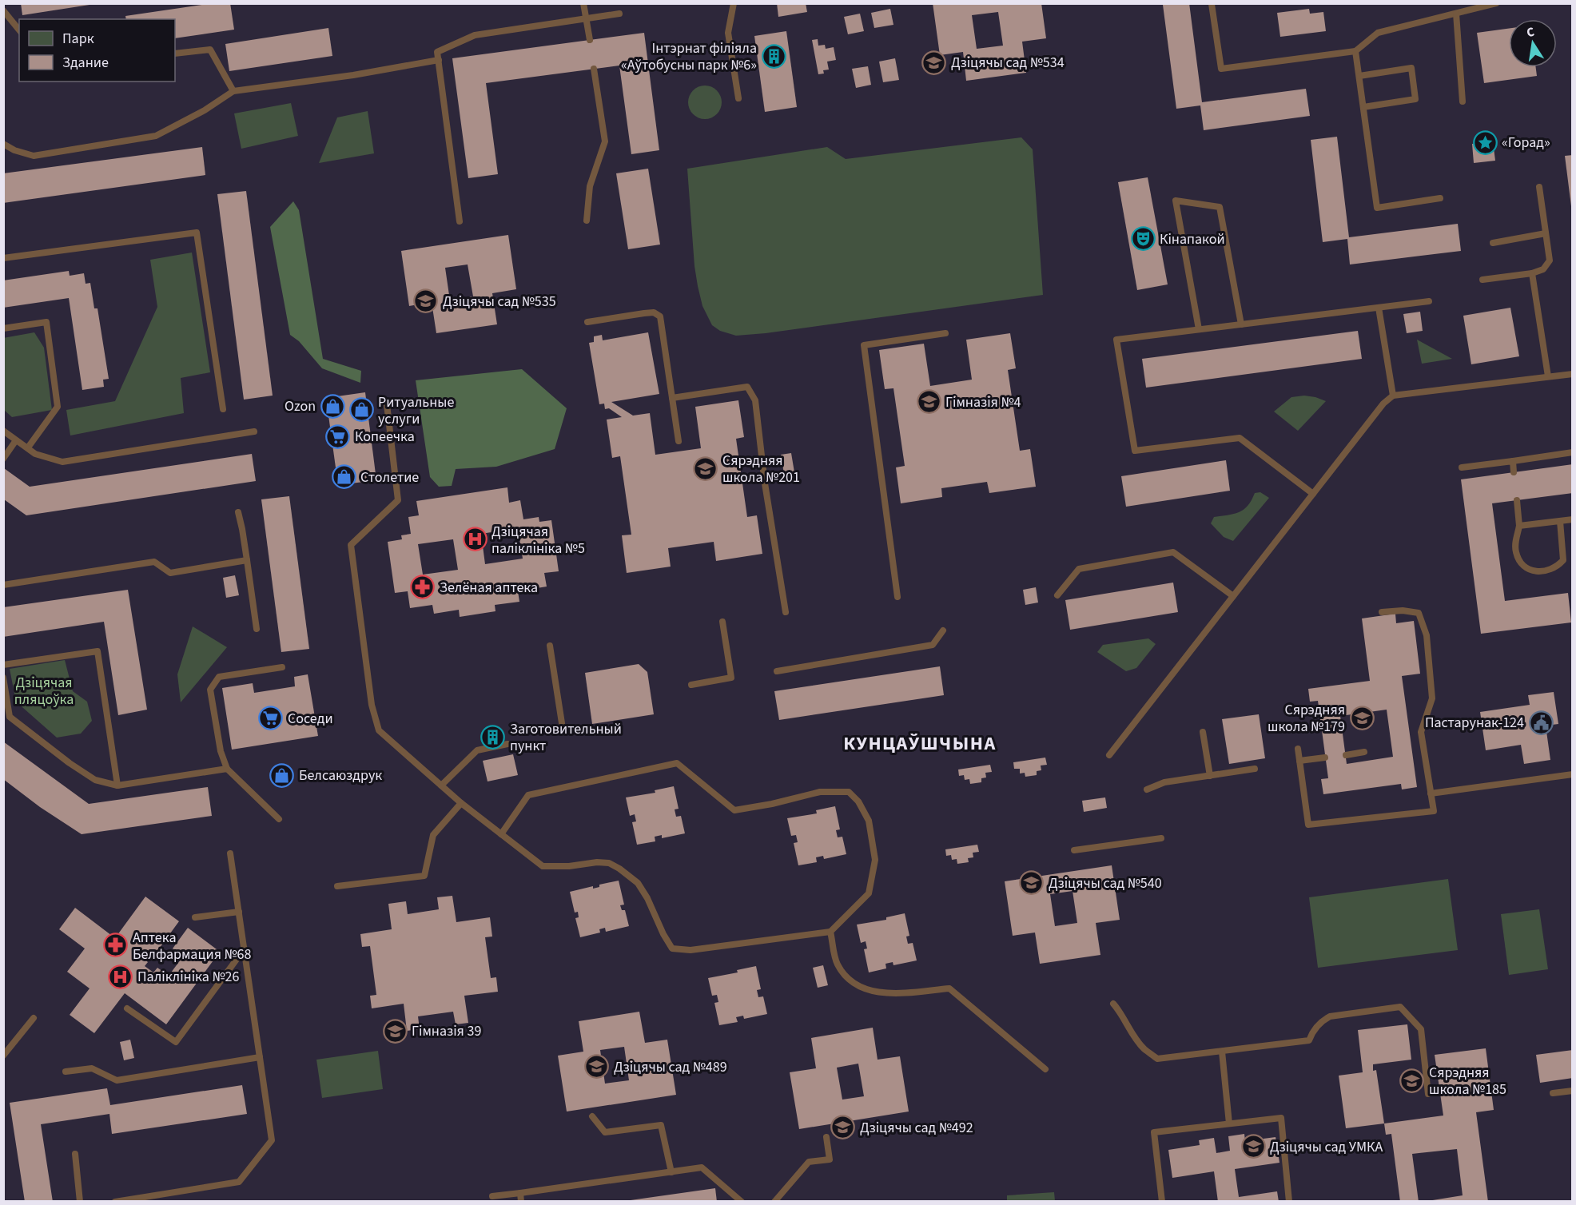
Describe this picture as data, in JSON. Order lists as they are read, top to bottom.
{
  "districts": ["КУНЦАЎШЧЫНА"],
  "parks": ["Дзіцячая пляцоўка"],
  "places": {
    "building": ["Інтэрнат філіяла «Аўтобусны парк №6»", "Заготовительный пункт"],
    "school or university": [
      "Дзіцячы сад №534",
      "Дзіцячы сад №535",
      "Гімназія №4",
      "Сярэдняя школа №201",
      "Сярэдняя школа №179",
      "Дзіцячы сад №540",
      "Гімназія 39",
      "Дзіцячы сад №489",
      "Сярэдняя школа №185",
      "Дзіцячы сад №492",
      "Дзіцячы сад УМКА"
    ],
    "place": ["«Горад»"],
    "theatre": ["Кінапакой"],
    "shop": [
      "Ozon",
      "Ритуальные услуги",
      "Столетие",
      "Белсаюздрук"
    ],
    "supermarket": ["Копеечка", "Соседи"],
    "hospital": ["Дзіцячая паліклініка №5", "Паліклініка №26"],
    "pharmacy": ["Зелёная аптека", "Аптека Белфармация №68"],
    "public building": ["Пастарунак-124"]
  },
  "legend": ["Парк", "Здание"],
  "north": "top"
}
